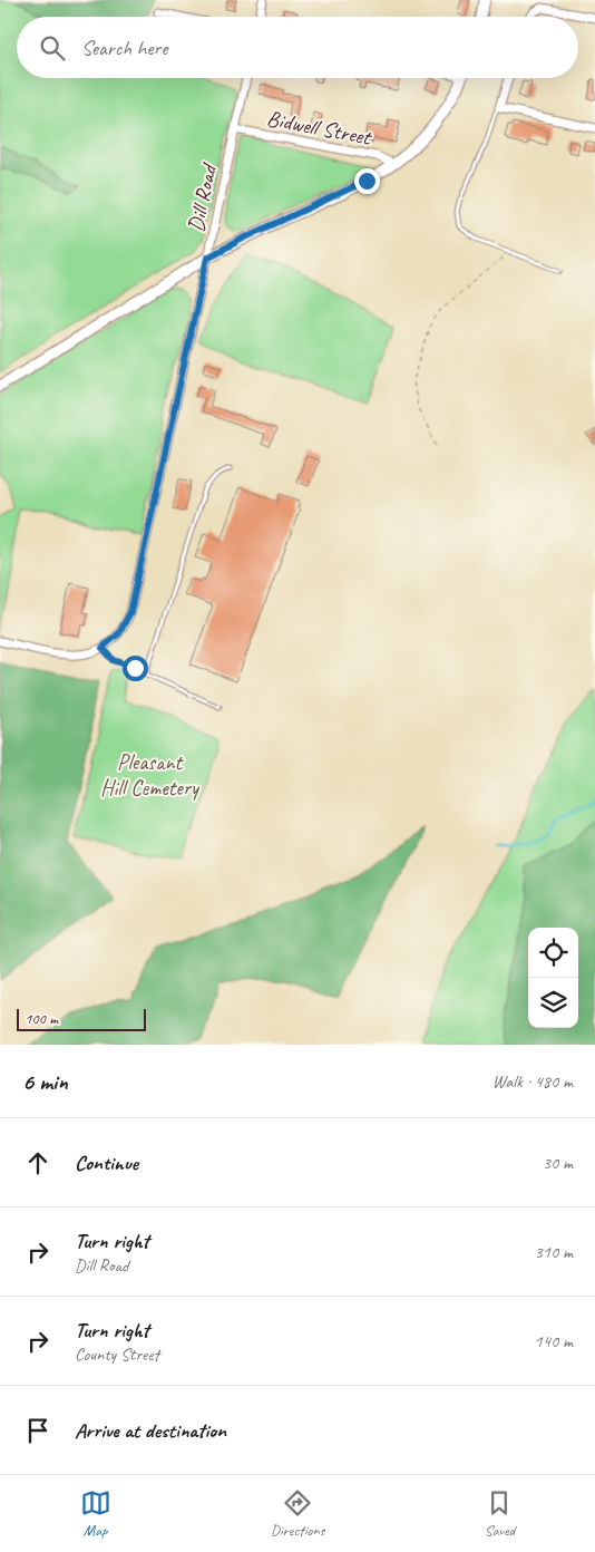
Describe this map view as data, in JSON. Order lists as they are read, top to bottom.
{
  "streets": {
    "street": ["Bidwell Street", "Dill Road"]
  },
  "crossings": [
    ["Bidwell Street", "Dill Road"]
  ],
  "parks": ["Pleasant Hill Cemetery"],
  "scale_bar": "100 m",
  "page": {
    "search": "Search here",
    "scale": "100 m",
    "heading": ["6 min", "Walk · 480 m"],
    "list": [
      ["Continue", "30 m"],
      ["Turn right", "Dill Road", "310 m"],
      ["Turn right", "County Street", "140 m"],
      "Arrive at destination"
    ],
    "nav": ["Map", "Directions", "Saved"]
  }
}
